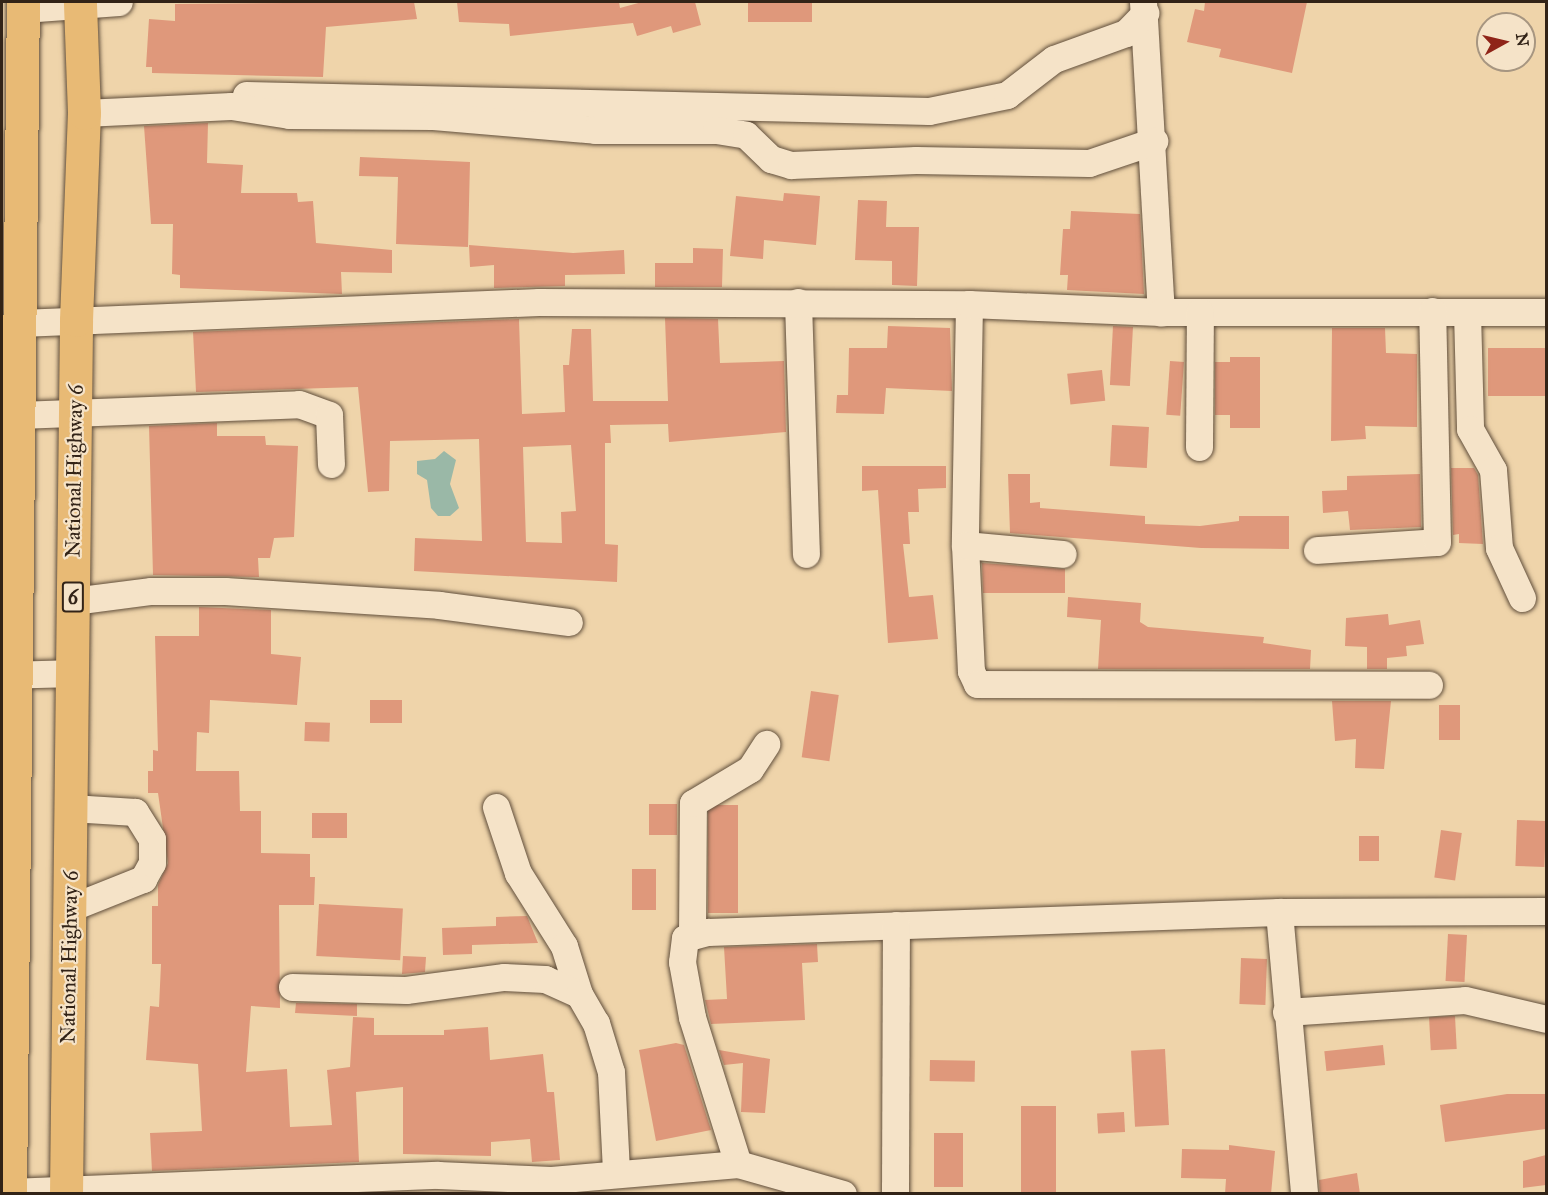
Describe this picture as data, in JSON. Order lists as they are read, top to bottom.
{
  "streets": {
    "main road": ["National Highway 6", "6"]
  },
  "north": "right"
}
